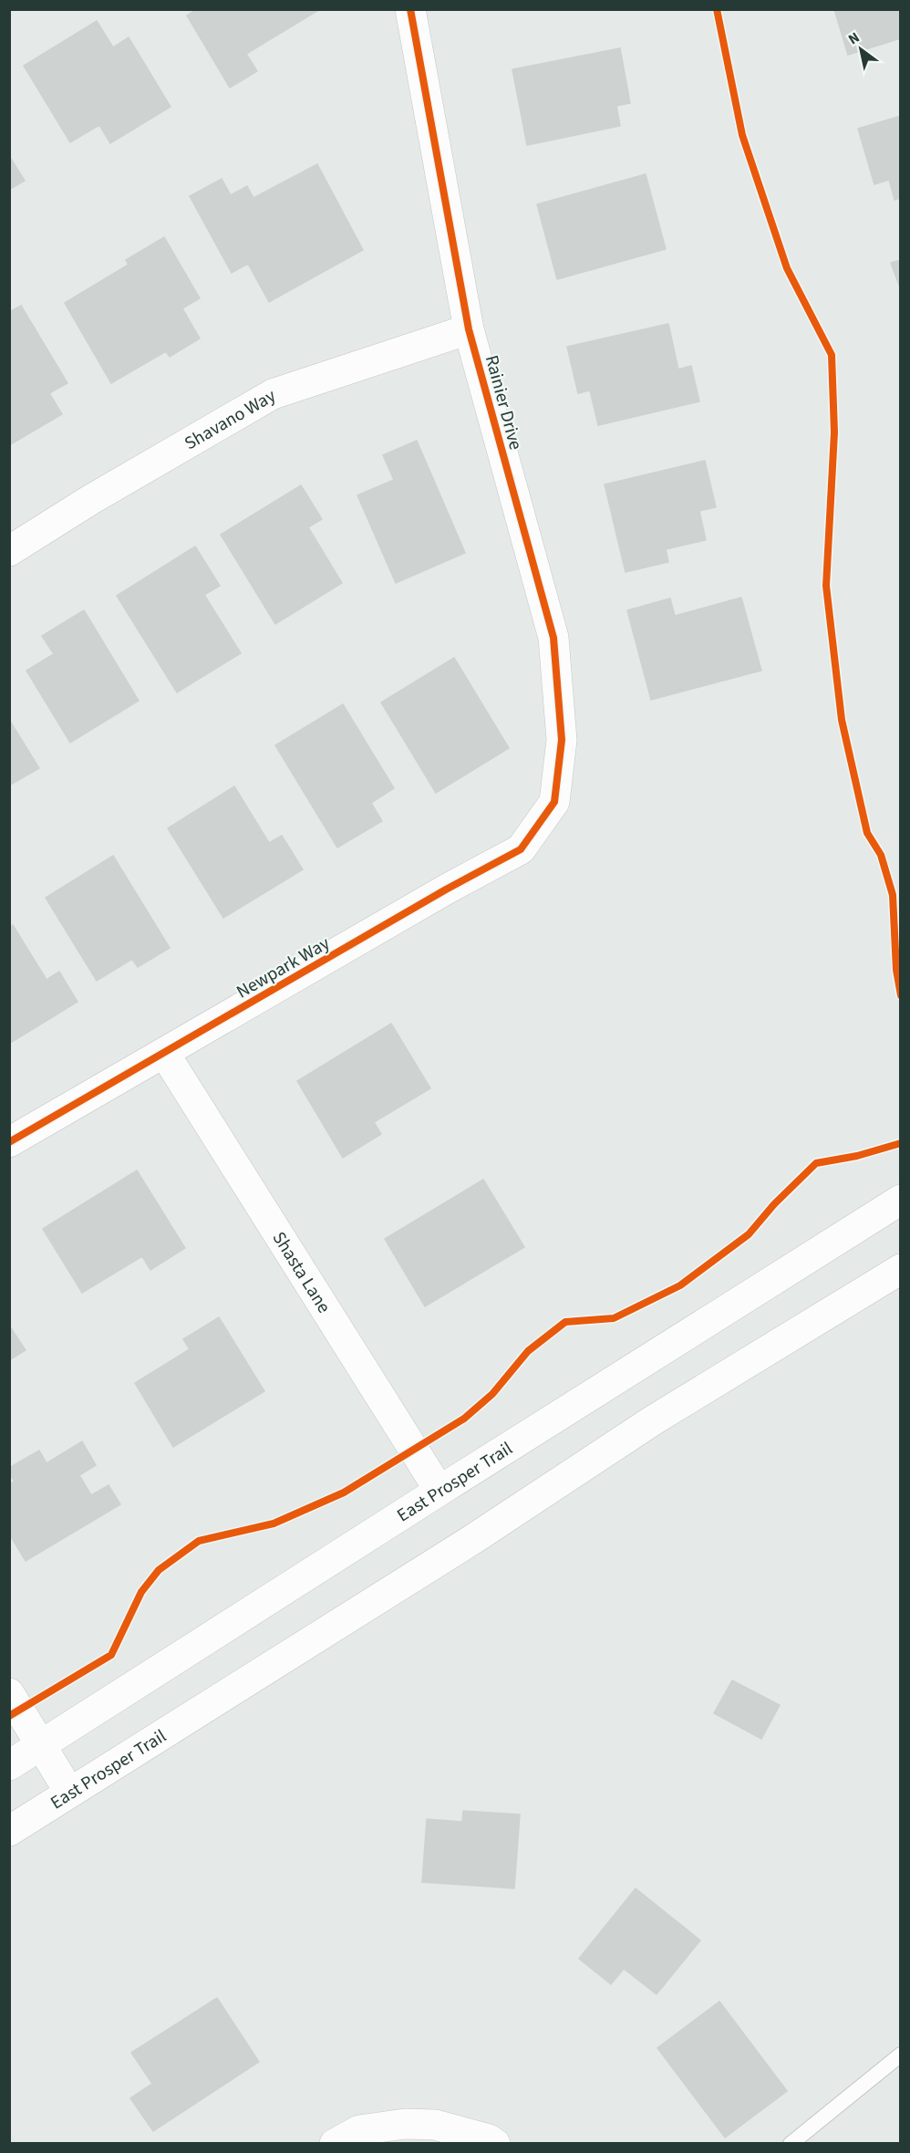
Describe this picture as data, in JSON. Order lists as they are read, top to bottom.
{
  "streets": {
    "street": [
      "Rainier Drive",
      "Shavano Way",
      "Newpark Way",
      "Shasta Lane",
      "East Prosper Trail"
    ]
  },
  "crossings": [
    ["Rainier Drive", "Shavano Way"],
    ["Rainier Drive", "Newpark Way"],
    ["Newpark Way", "Shasta Lane"],
    ["Shasta Lane", "East Prosper Trail"]
  ],
  "north": "top left"
}
